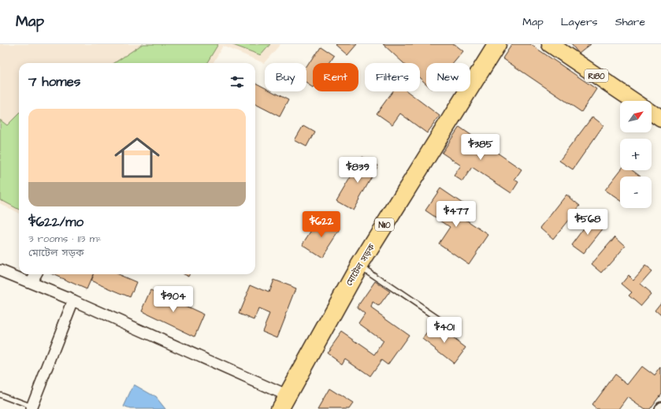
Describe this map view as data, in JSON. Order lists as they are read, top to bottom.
{
  "streets": {
    "highway": ["N110", "মোটেল সড়ক"],
    "main road": ["R180"]
  },
  "north": "top right",
  "page": {
    "header": "Map",
    "nav": ["Map", "Layers", "Share"],
    "chip": [
      "Buy",
      "Rent",
      "Filters",
      "New"
    ],
    "heading": "7 homes",
    "map_buttons": ["+", "−"],
    "list": [
      {
        "name": "$622/mo",
        "note": "3 rooms · 113 m² · মোটেল সড়ক"
      }
    ],
    "price": [
      "$385",
      "$839",
      "$477",
      "$568",
      "$622",
      "$904",
      "$401"
    ]
  }
}
